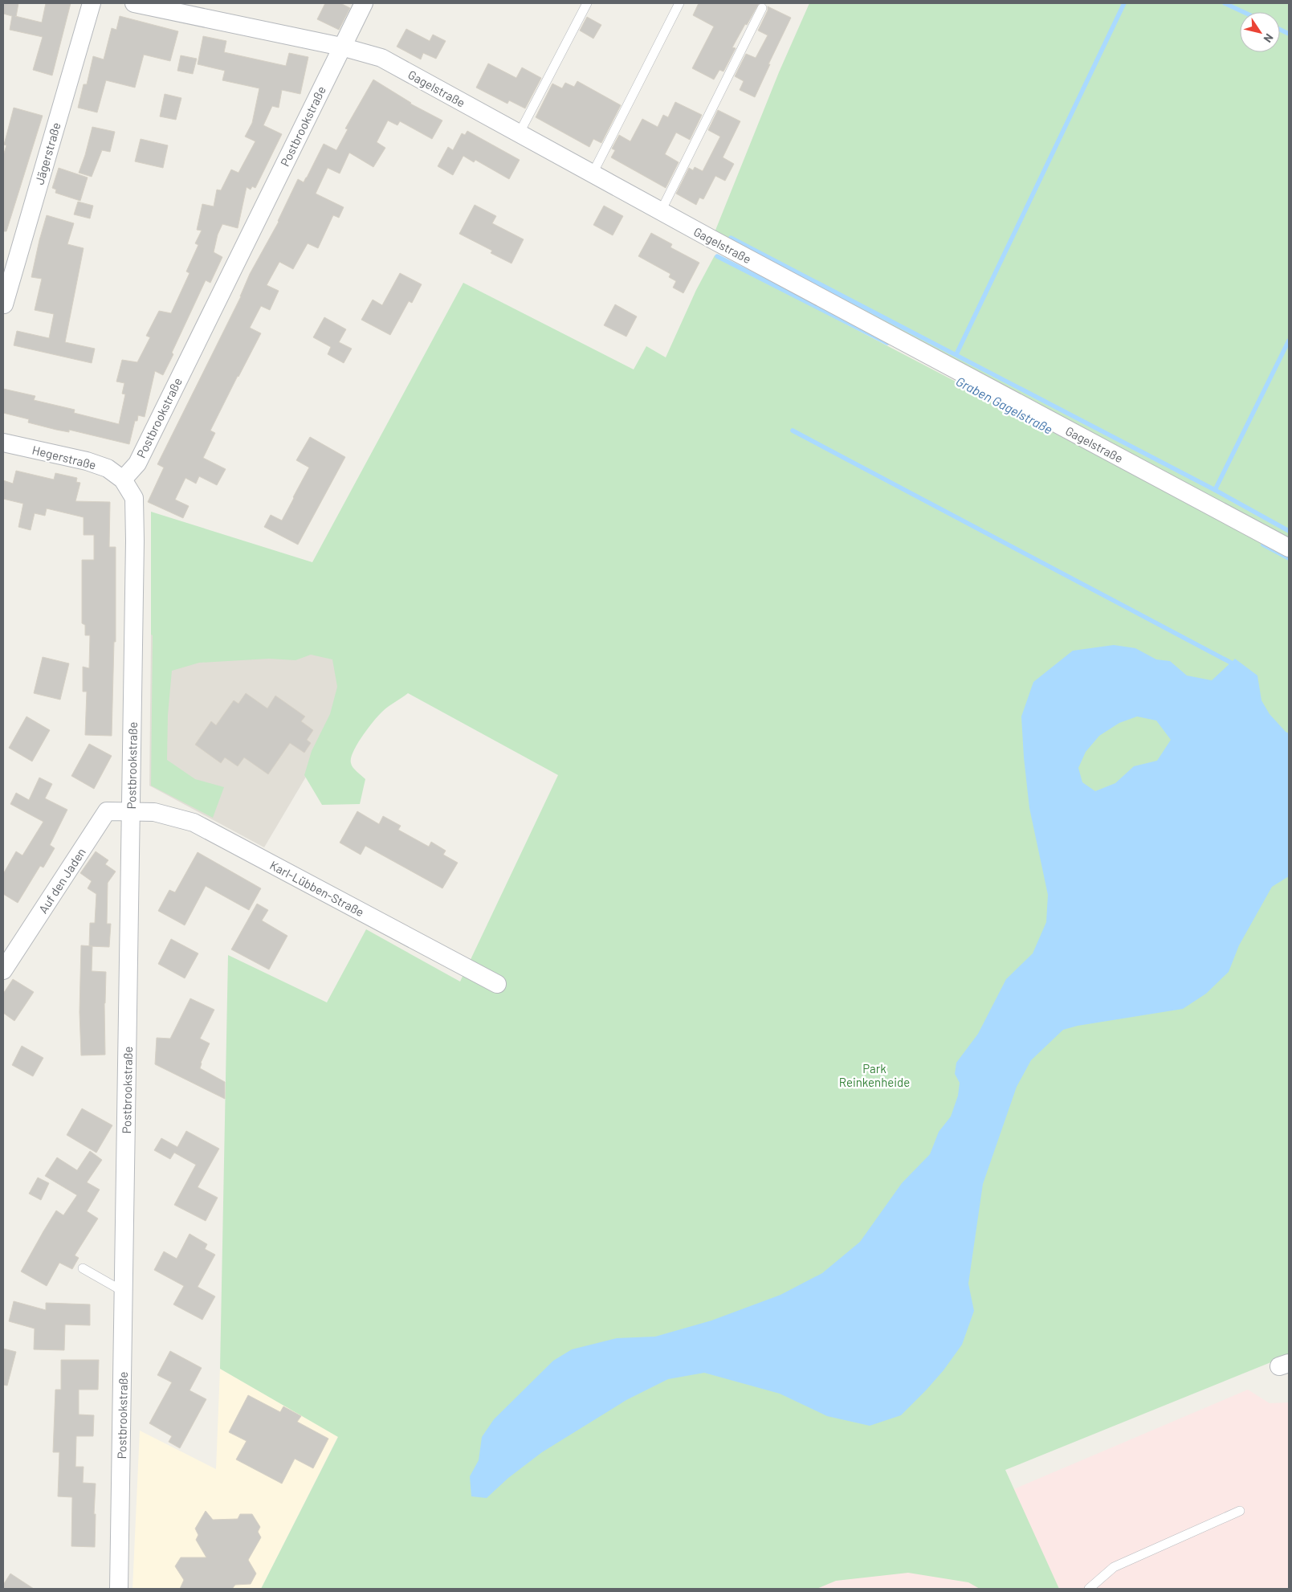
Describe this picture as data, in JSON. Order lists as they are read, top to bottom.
{
  "streets": {
    "street": [
      "Gagelstraße",
      "Postbrookstraße",
      "Jägerstraße",
      "Hegerstraße",
      "Auf den Jaden",
      "Karl-Lübben-Straße"
    ]
  },
  "crossings": [
    ["Gagelstraße", "Postbrookstraße"],
    ["Postbrookstraße", "Hegerstraße"],
    ["Postbrookstraße", "Auf den Jaden"],
    ["Postbrookstraße", "Karl-Lübben-Straße"],
    ["Auf den Jaden", "Karl-Lübben-Straße"]
  ],
  "water": ["Graben Gagelstraße"],
  "parks": ["Park Reinkenheide"],
  "north": "bottom right"
}
